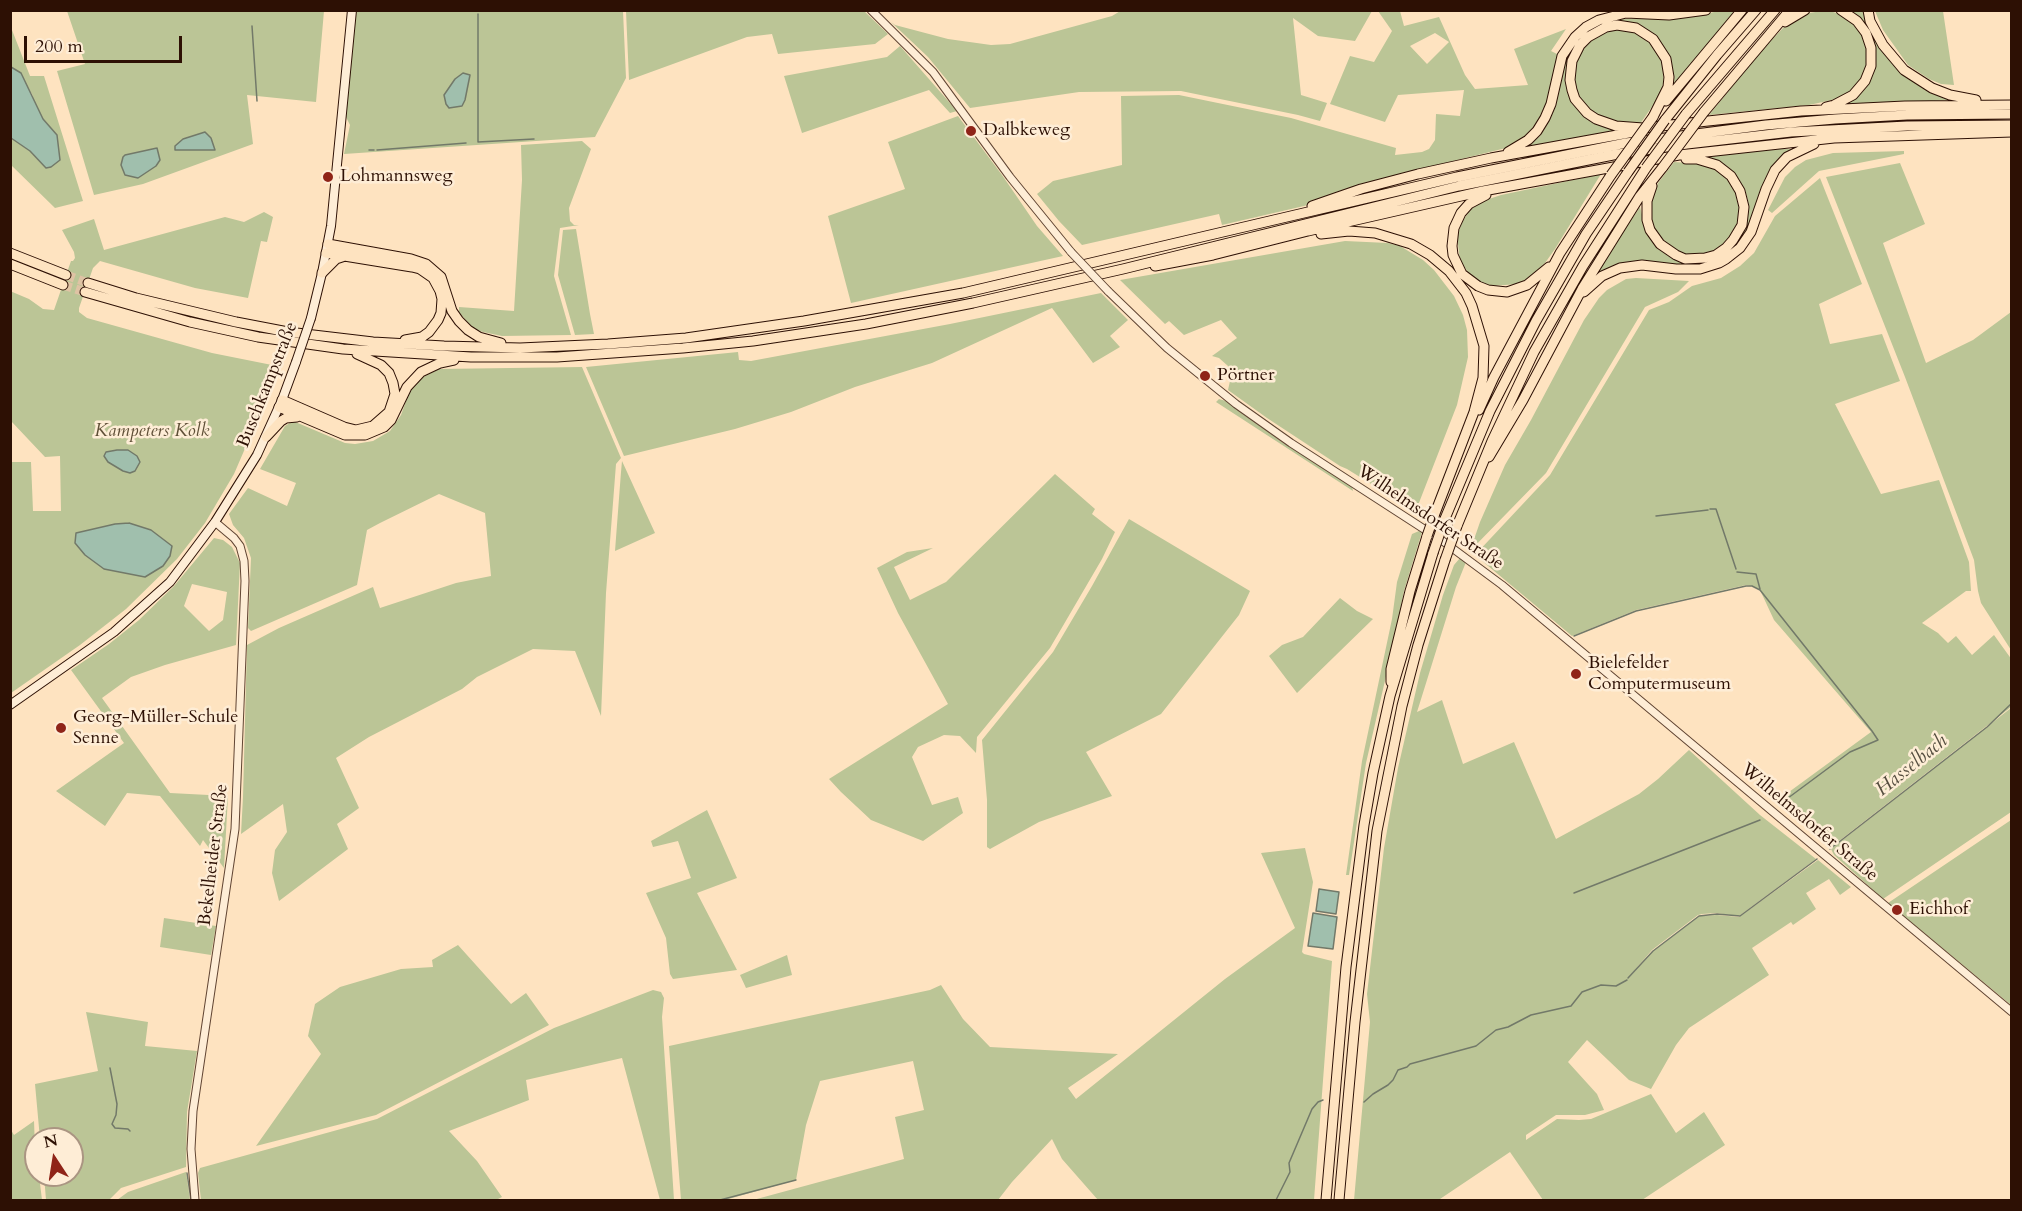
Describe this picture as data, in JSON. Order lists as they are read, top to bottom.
{
  "streets": {
    "main road": ["Buschkampstraße"],
    "street": ["Wilhelmsdorfer Straße", "Bekelheider Straße"]
  },
  "crossings": [
    ["Buschkampstraße", "Bekelheider Straße"]
  ],
  "water": ["Hasselbach"],
  "parks": ["Kampeters Kolk"],
  "places": [
    "Dalbkeweg",
    "Lohmannsweg",
    "Pörtner",
    "Bielefelder Computermuseum",
    "Georg-Müller-Schule Senne",
    "Eichhof"
  ],
  "scale_bar": "200 m",
  "north": "top"
}
